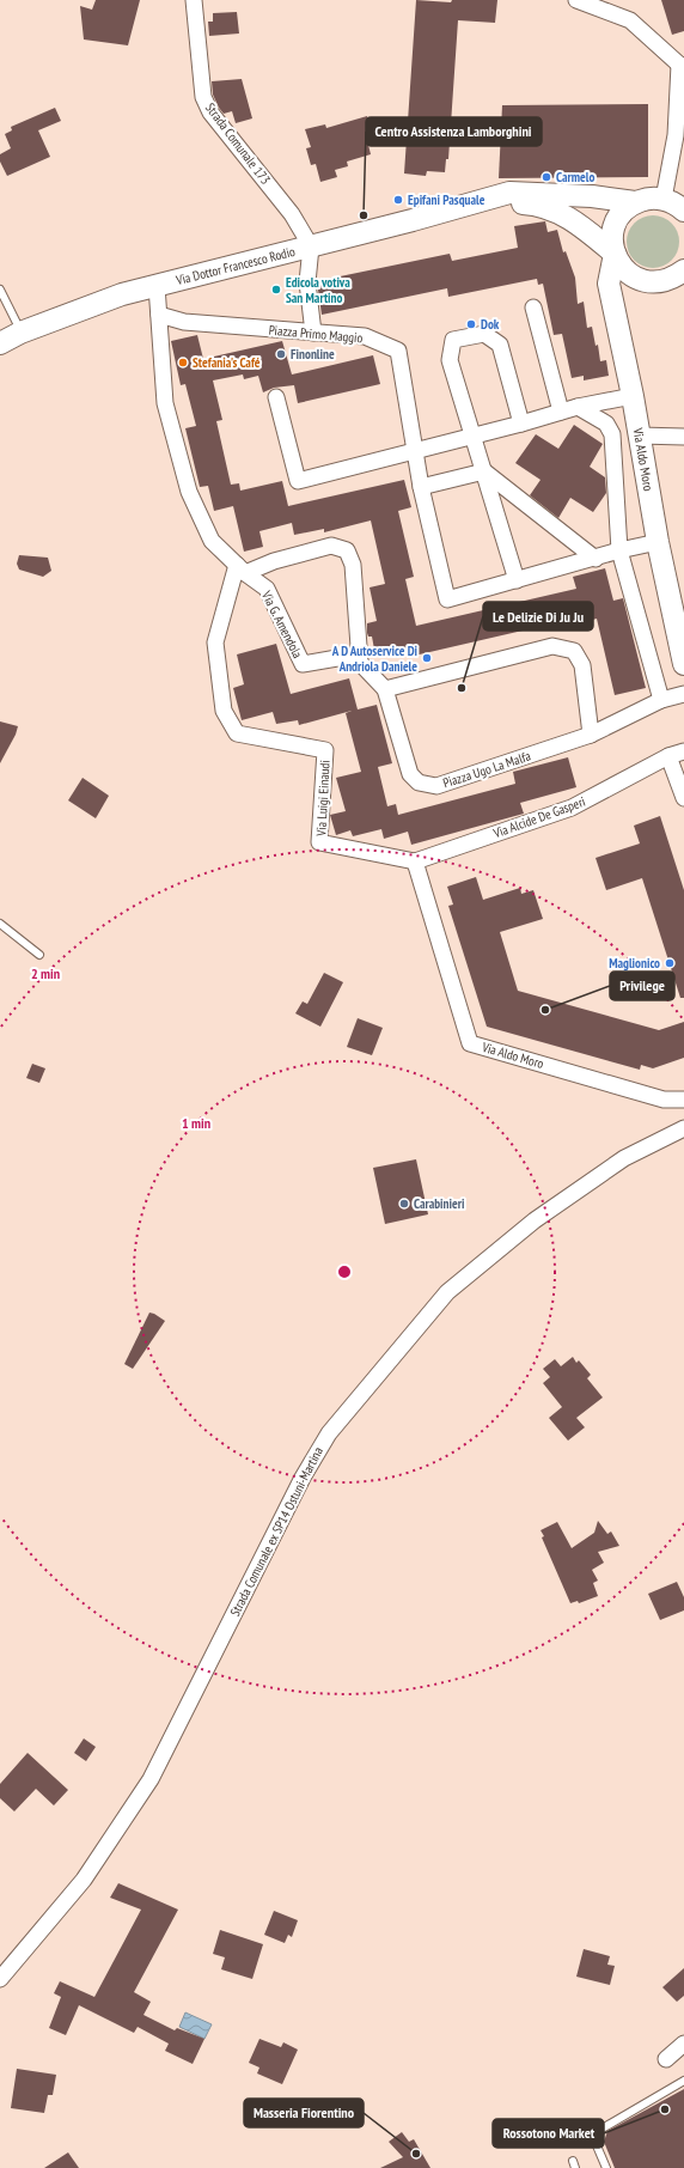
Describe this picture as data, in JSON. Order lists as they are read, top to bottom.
{
  "streets": {
    "main road": ["Via Dottor Francesco Rodio", "Via Aldo Moro"],
    "street": [
      "Strada Comunale 173",
      "Piazza Primo Maggio",
      "Via G. Amendola",
      "Piazza Ugo La Malfa",
      "Via Luigi Einaudi",
      "Via Alcide De Gasperi",
      "Strada Comunale ex SP14 Ostuni-Martina"
    ]
  },
  "crossings": [
    ["Strada Comunale 173", "Via Dottor Francesco Rodio"],
    ["Via Dottor Francesco Rodio", "Via Aldo Moro"],
    ["Via Dottor Francesco Rodio", "Via G. Amendola"],
    ["Piazza Primo Maggio", "Via Aldo Moro"],
    ["Piazza Primo Maggio", "Via G. Amendola"],
    ["Via Aldo Moro", "Via Luigi Einaudi"],
    ["Via Aldo Moro", "Via Alcide De Gasperi"],
    ["Via G. Amendola", "Via Luigi Einaudi"],
    ["Via Luigi Einaudi", "Via Alcide De Gasperi"]
  ],
  "places": [
    "Carmelo",
    "Epifani Pasquale",
    "Centro Assistenza Lamborghini",
    "Edicola votiva San Martino",
    "Dok",
    "Finonline",
    "Stefania's Café",
    "A D Autoservice Di Andriola Daniele",
    "Le Delizie Di Ju Ju",
    "Maglionico",
    "Privilege",
    "Carabinieri",
    "Rossotono Market",
    "Masseria Fiorentino"
  ],
  "rings": ["2 min", "1 min"]
}
